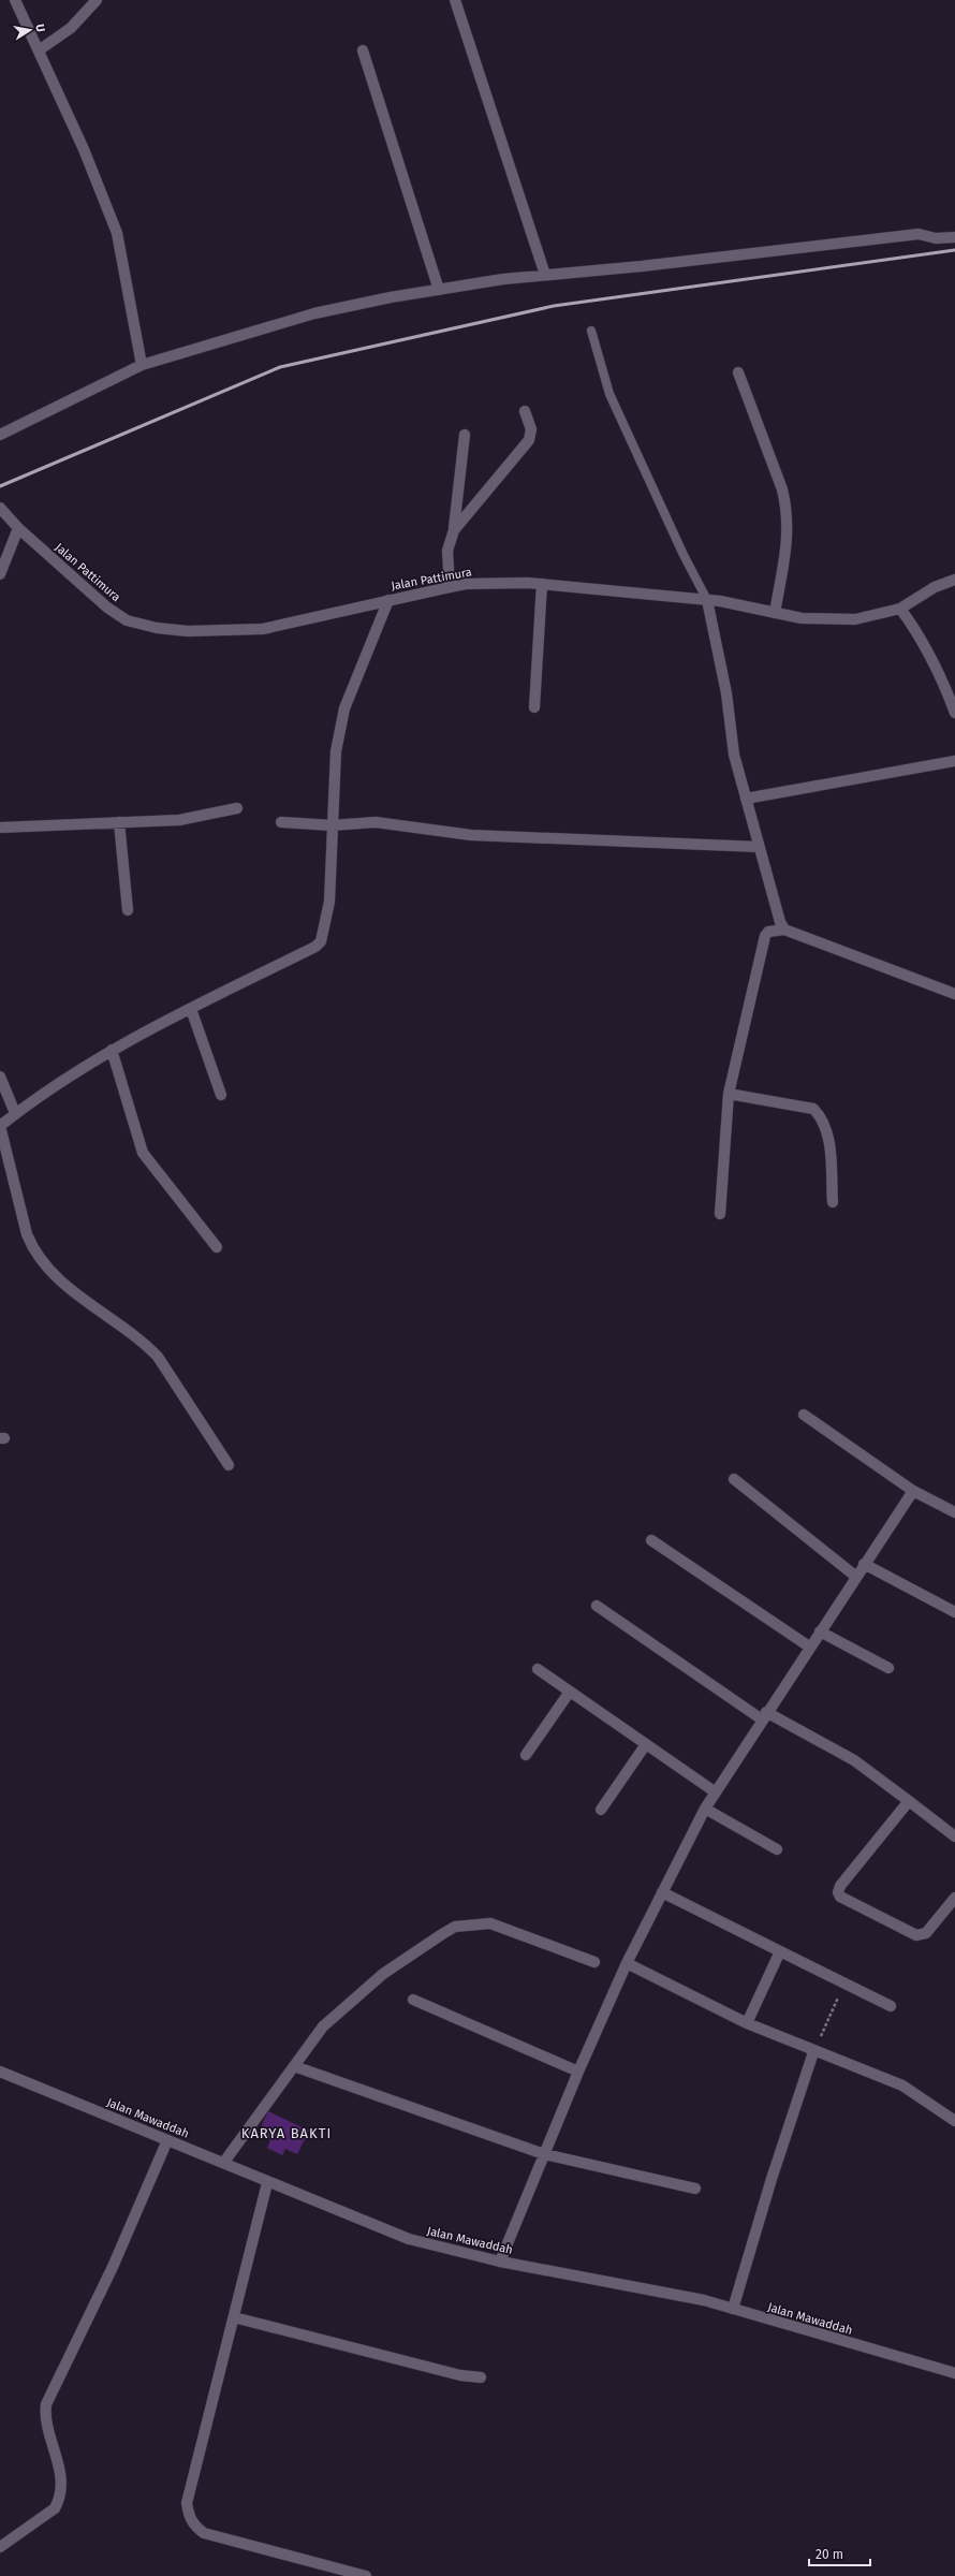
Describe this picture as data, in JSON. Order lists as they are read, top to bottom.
{
  "streets": {
    "street": ["Jalan Pattimura", "Jalan Mawaddah"]
  },
  "districts": ["KARYA BAKTI"],
  "scale_bar": "20 m",
  "north": "right"
}
